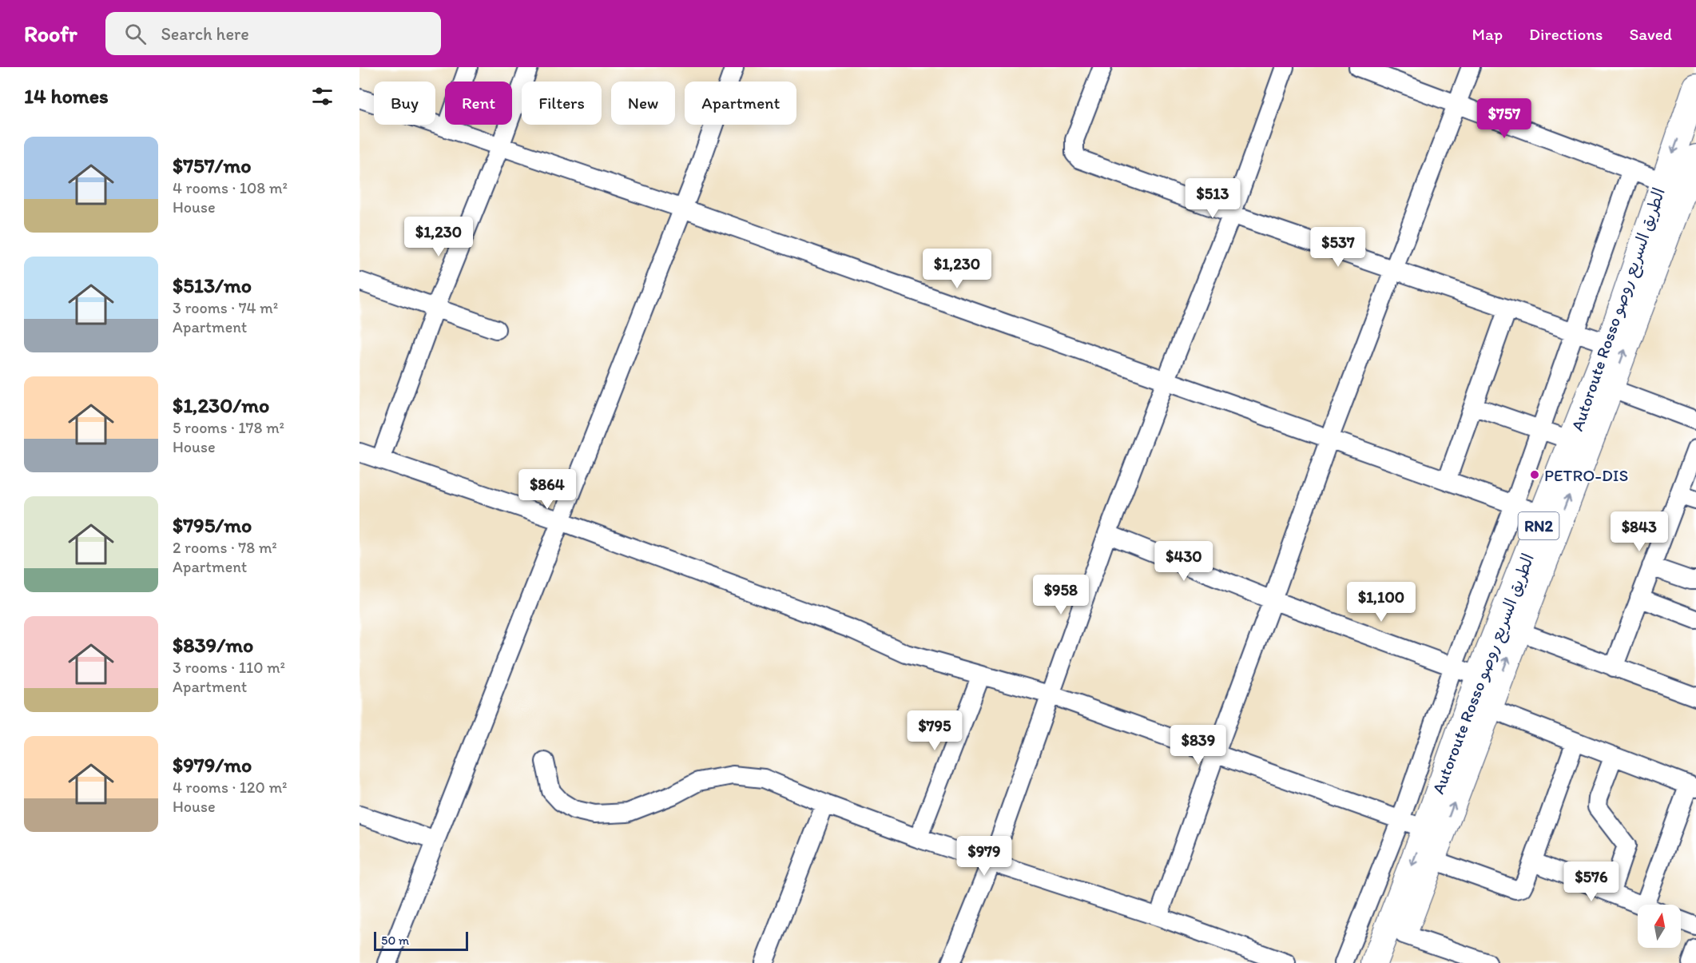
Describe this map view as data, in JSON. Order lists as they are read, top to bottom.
{
  "streets": {
    "highway": ["Autoroute Rosso الطريق السريع روصو", "RN2"]
  },
  "places": ["PETRO-DIS"],
  "scale_bar": "50 m",
  "north": "top",
  "page": {
    "header": "Roofr",
    "search": "Search here",
    "nav": ["Map", "Directions", "Saved"],
    "heading": "14 homes",
    "chip": [
      "Buy",
      "Rent",
      "Filters",
      "New",
      "Apartment"
    ],
    "price": [
      "$757",
      "$513",
      "$1,230",
      "$537",
      "$1,230",
      "$864",
      "$843",
      "$430",
      "$958",
      "$1,100",
      "$795",
      "$839",
      "$979",
      "$576"
    ],
    "list": [
      {
        "name": "$757/mo",
        "note": "4 rooms · 108 m² · House"
      },
      {
        "name": "$513/mo",
        "note": "3 rooms · 74 m² · Apartment"
      },
      {
        "name": "$1,230/mo",
        "note": "5 rooms · 178 m² · House"
      },
      {
        "name": "$795/mo",
        "note": "2 rooms · 78 m² · Apartment"
      },
      {
        "name": "$839/mo",
        "note": "3 rooms · 110 m² · Apartment"
      },
      {
        "name": "$979/mo",
        "note": "4 rooms · 120 m² · House"
      }
    ],
    "scale": "50 m"
  }
}
